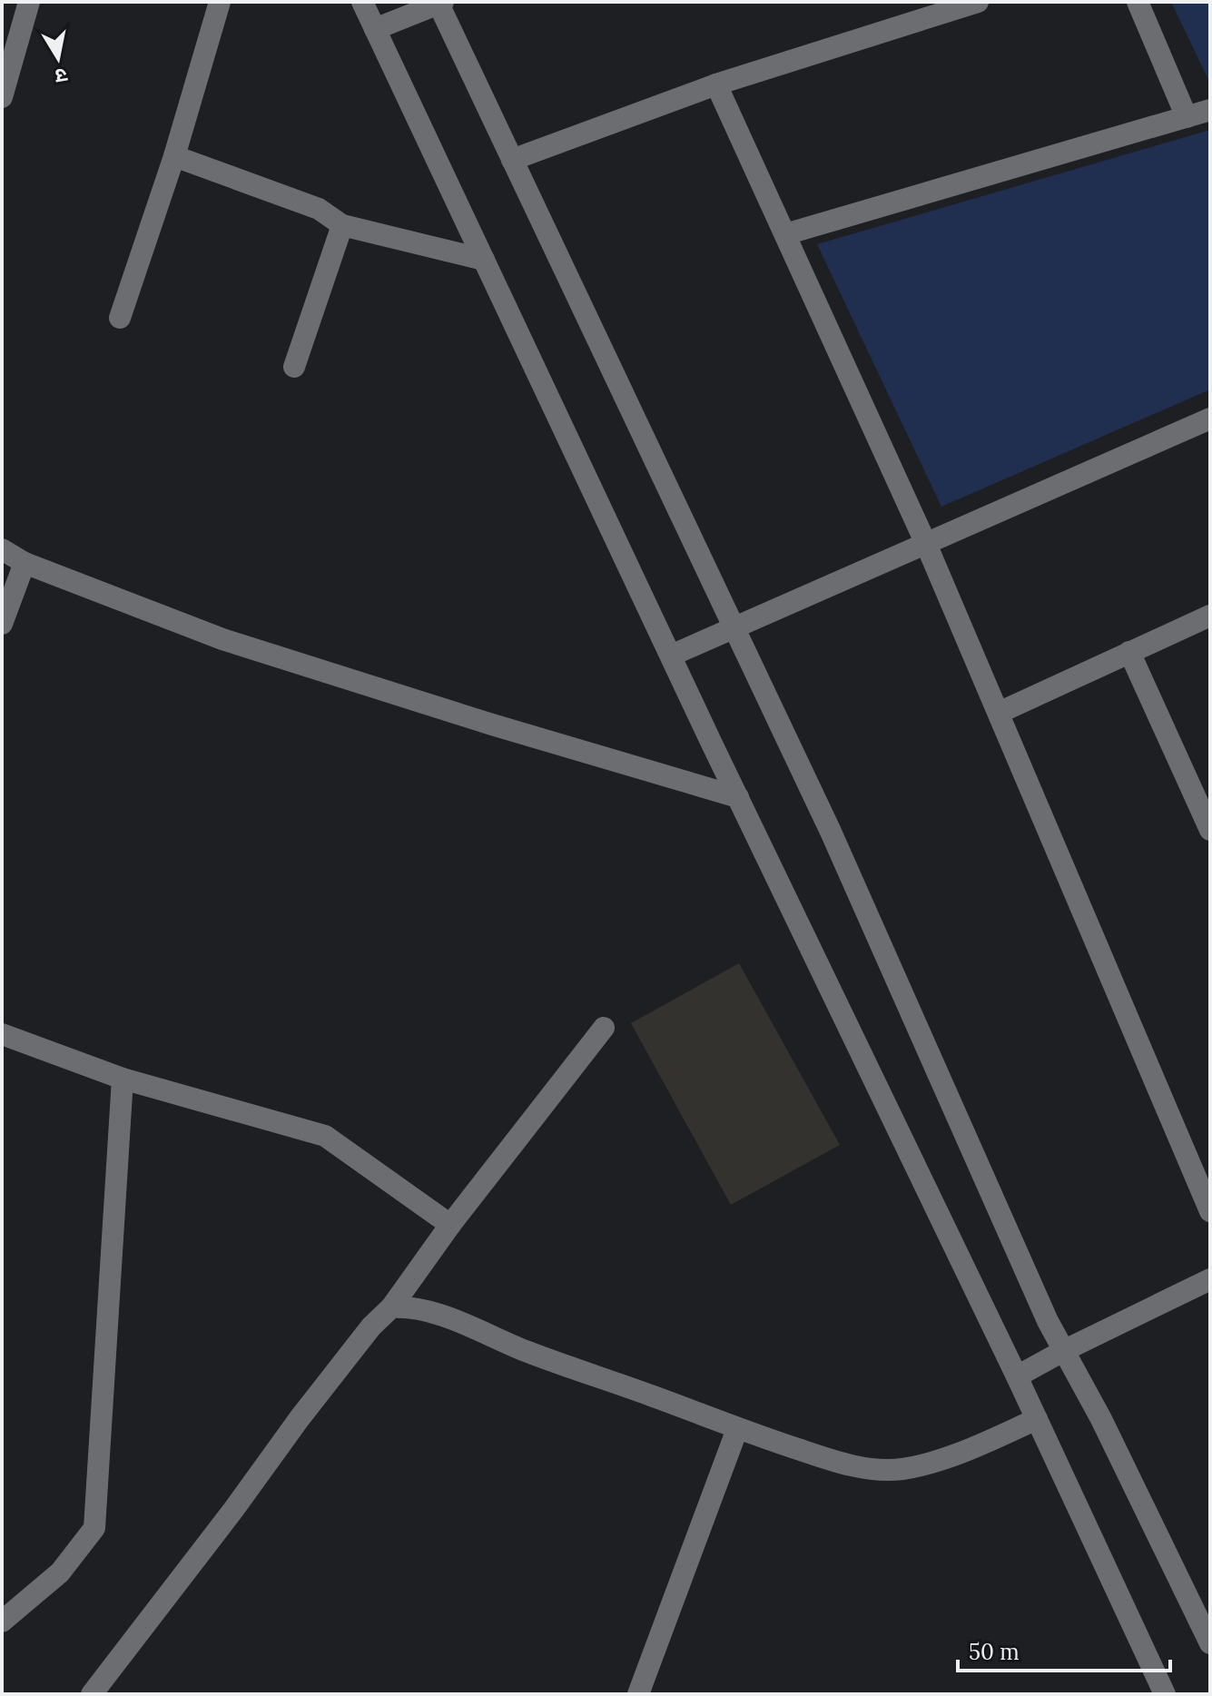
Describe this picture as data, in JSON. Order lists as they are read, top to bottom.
{
  "scale_bar": "50 m",
  "north": "bottom"
}
